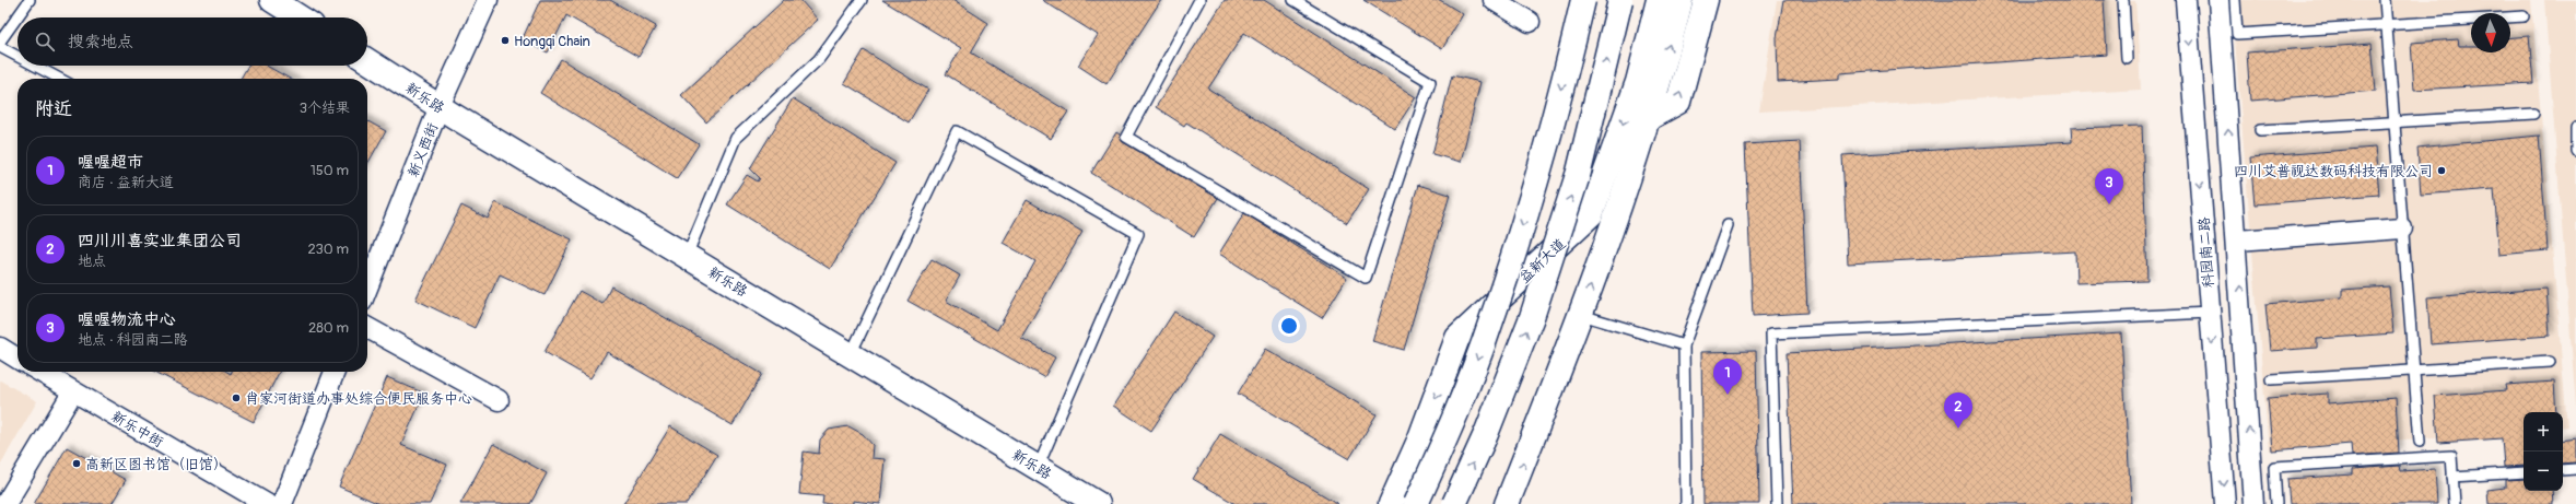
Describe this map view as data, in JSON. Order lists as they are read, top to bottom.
{
  "streets": {
    "main road": ["新乐路", "益新大道"],
    "street": ["新义西街", "科园南二路", "新乐中街"]
  },
  "crossings": [
    ["新乐路", "新义西街"]
  ],
  "places": [
    "Hongqi Chain",
    "四川艾普视达数码科技有限公司",
    "肖家河街道办事处综合便民服务中心",
    "高新区图书馆（旧馆）"
  ],
  "north": "bottom",
  "page": {
    "search": "搜索地点",
    "heading": ["附近", "3个结果"],
    "list": [
      {
        "mark": "1",
        "name": "喔喔超市",
        "note": "商店 · 益新大道",
        "value": "150 m"
      },
      {
        "mark": "2",
        "name": "四川川喜实业集团公司",
        "note": "地点",
        "value": "230 m"
      },
      {
        "mark": "3",
        "name": "喔喔物流中心",
        "note": "地点 · 科园南二路",
        "value": "280 m"
      }
    ],
    "pins": ["3", "1", "2"],
    "map_buttons": ["+", "−"]
  }
}
